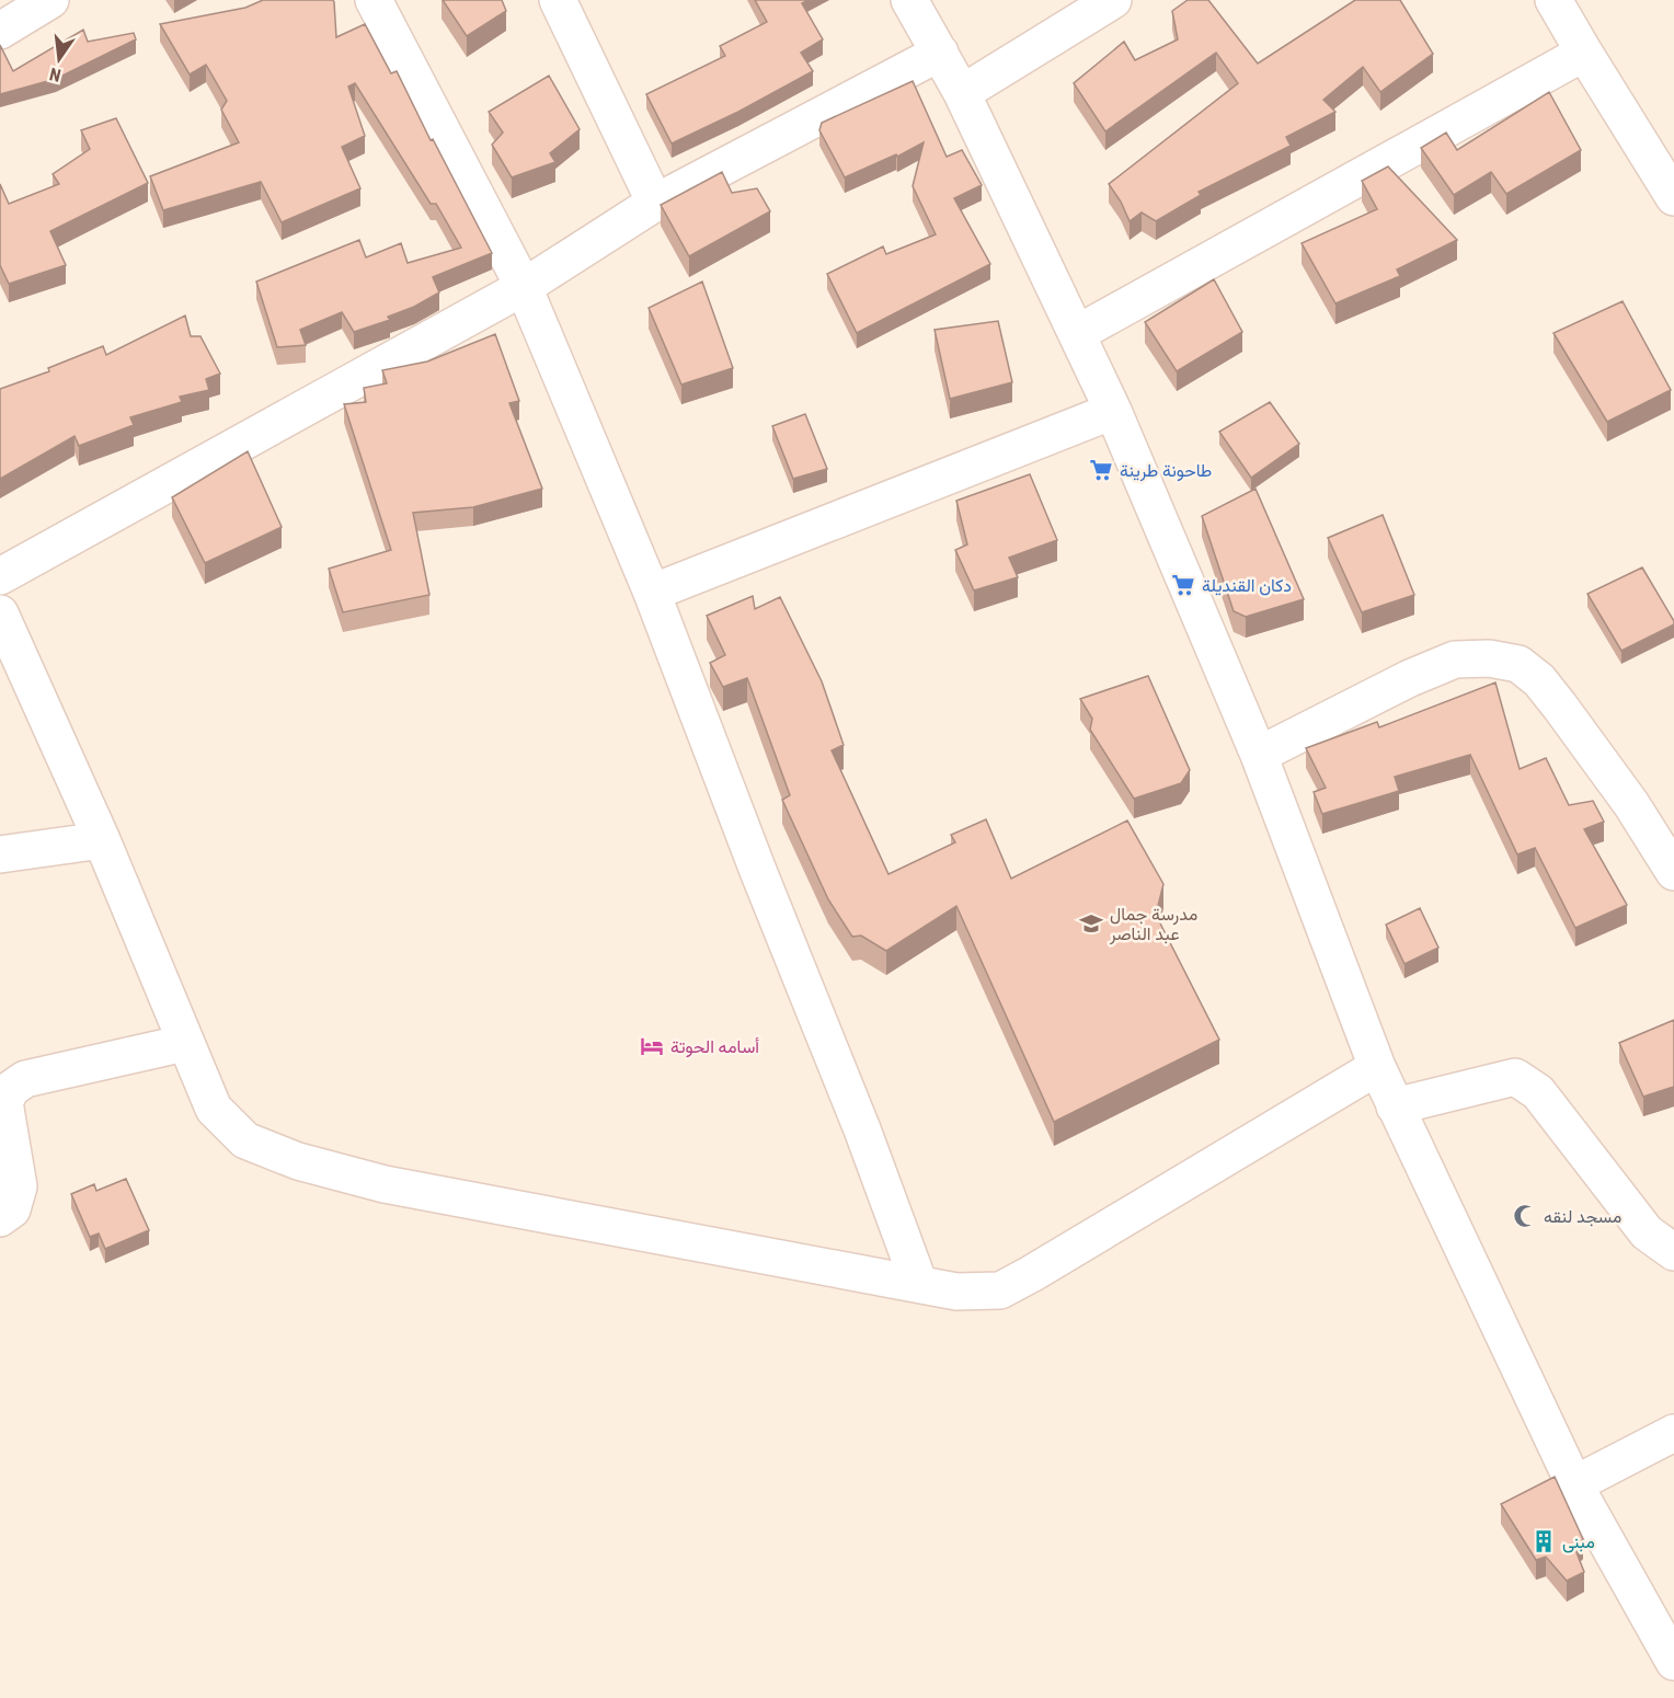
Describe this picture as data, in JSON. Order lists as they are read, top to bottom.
{
  "places": {
    "supermarket": ["طاحونة طرينة", "دكان القنديلة"],
    "school or university": ["مدرسة جمال عبد الناصر"],
    "hotel": ["أسامه الحوتة"],
    "mosque": ["مسجد لنقه"],
    "building": ["مبنى"]
  },
  "north": "bottom"
}
